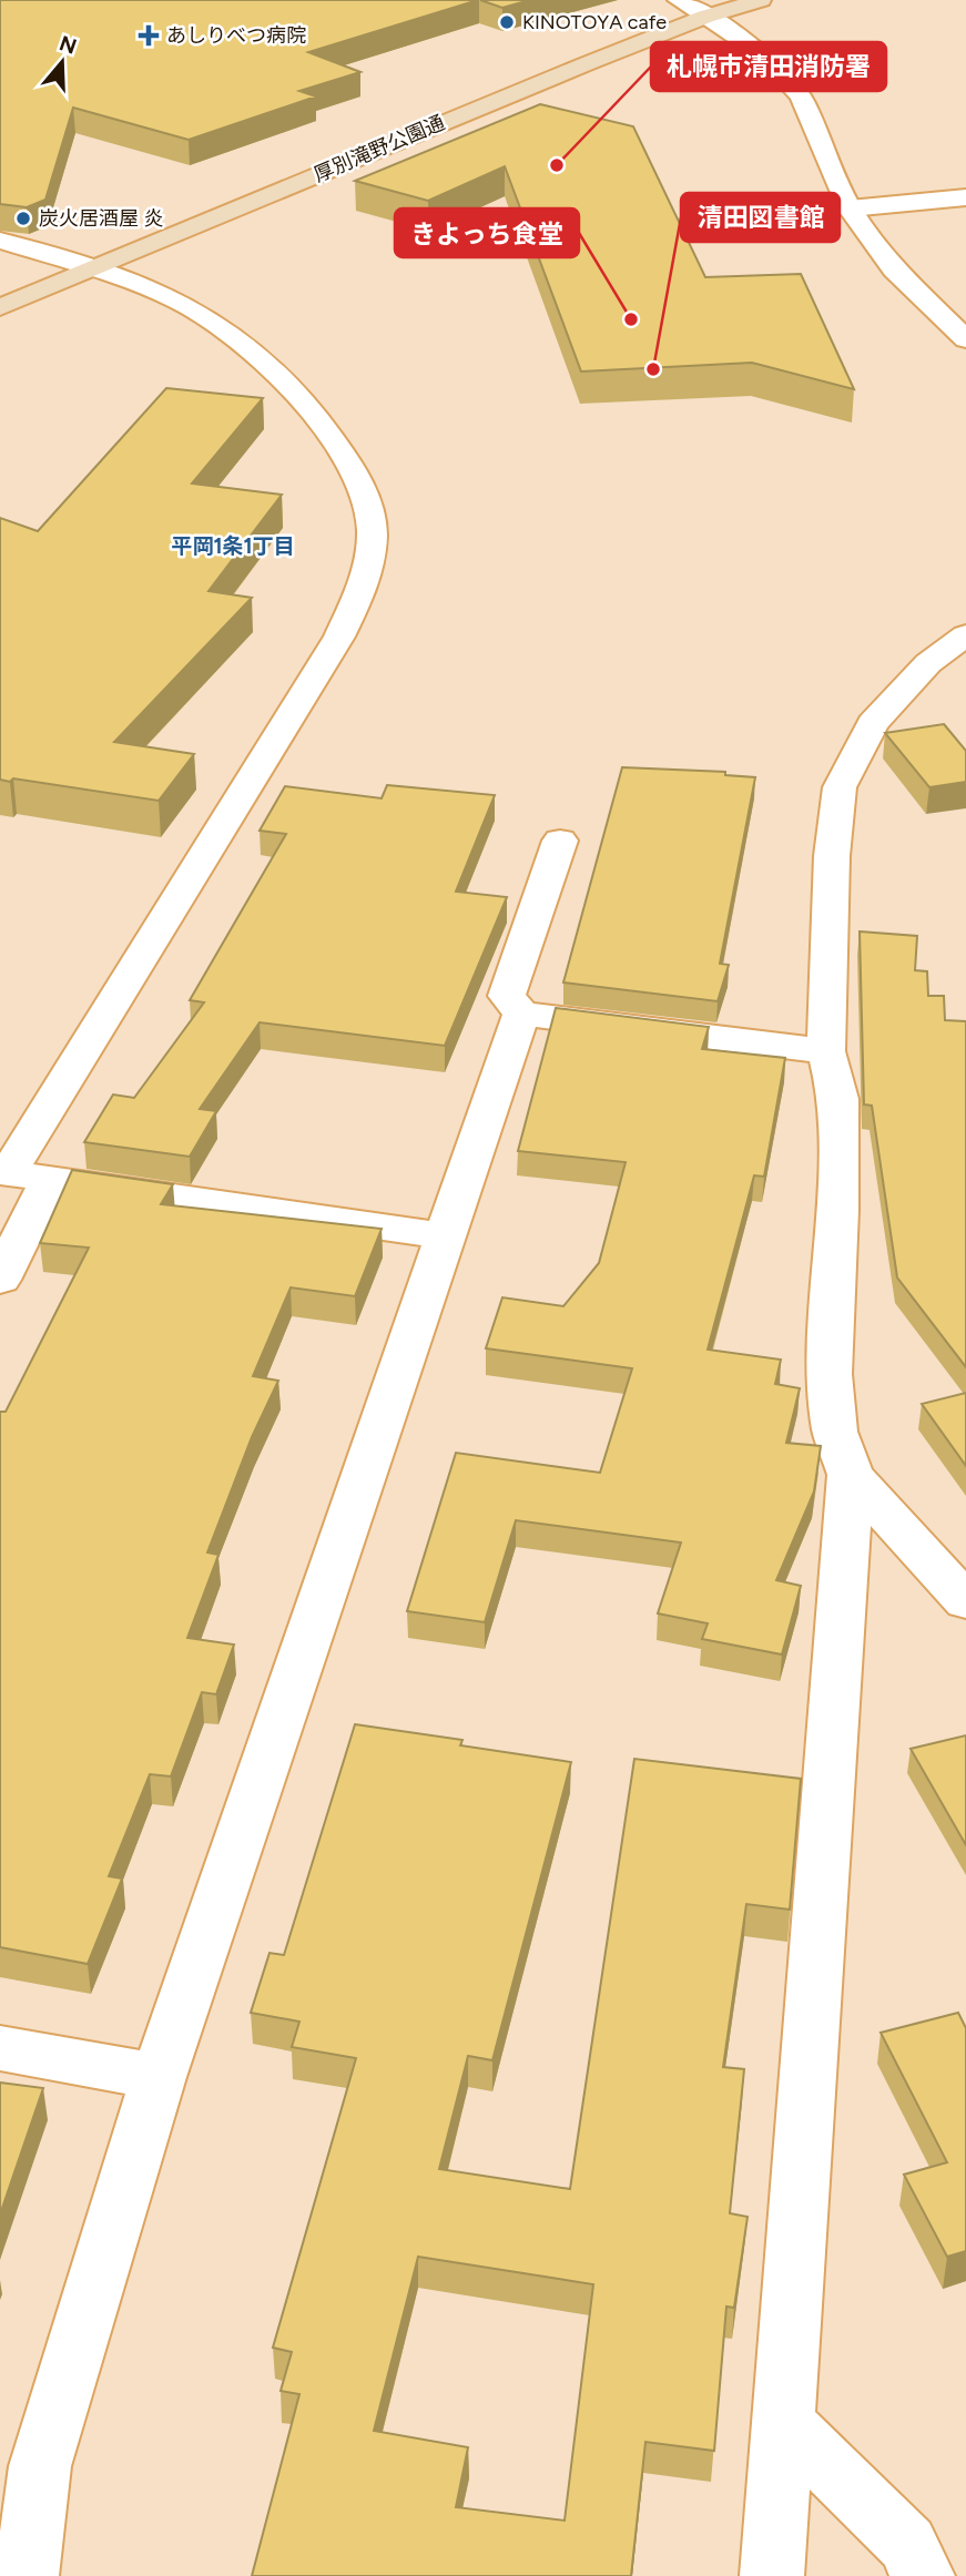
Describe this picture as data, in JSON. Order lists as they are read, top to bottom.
{
  "streets": {
    "main road": ["厚別滝野公園通"]
  },
  "districts": ["平岡1条1丁目"],
  "places": {
    "other": [
      "KINOTOYA cafe",
      "札幌市清田消防署",
      "炭火居酒屋 炎",
      "きよっち食堂",
      "清田図書館"
    ],
    "health": ["あしりべつ病院"]
  },
  "north": "top"
}
